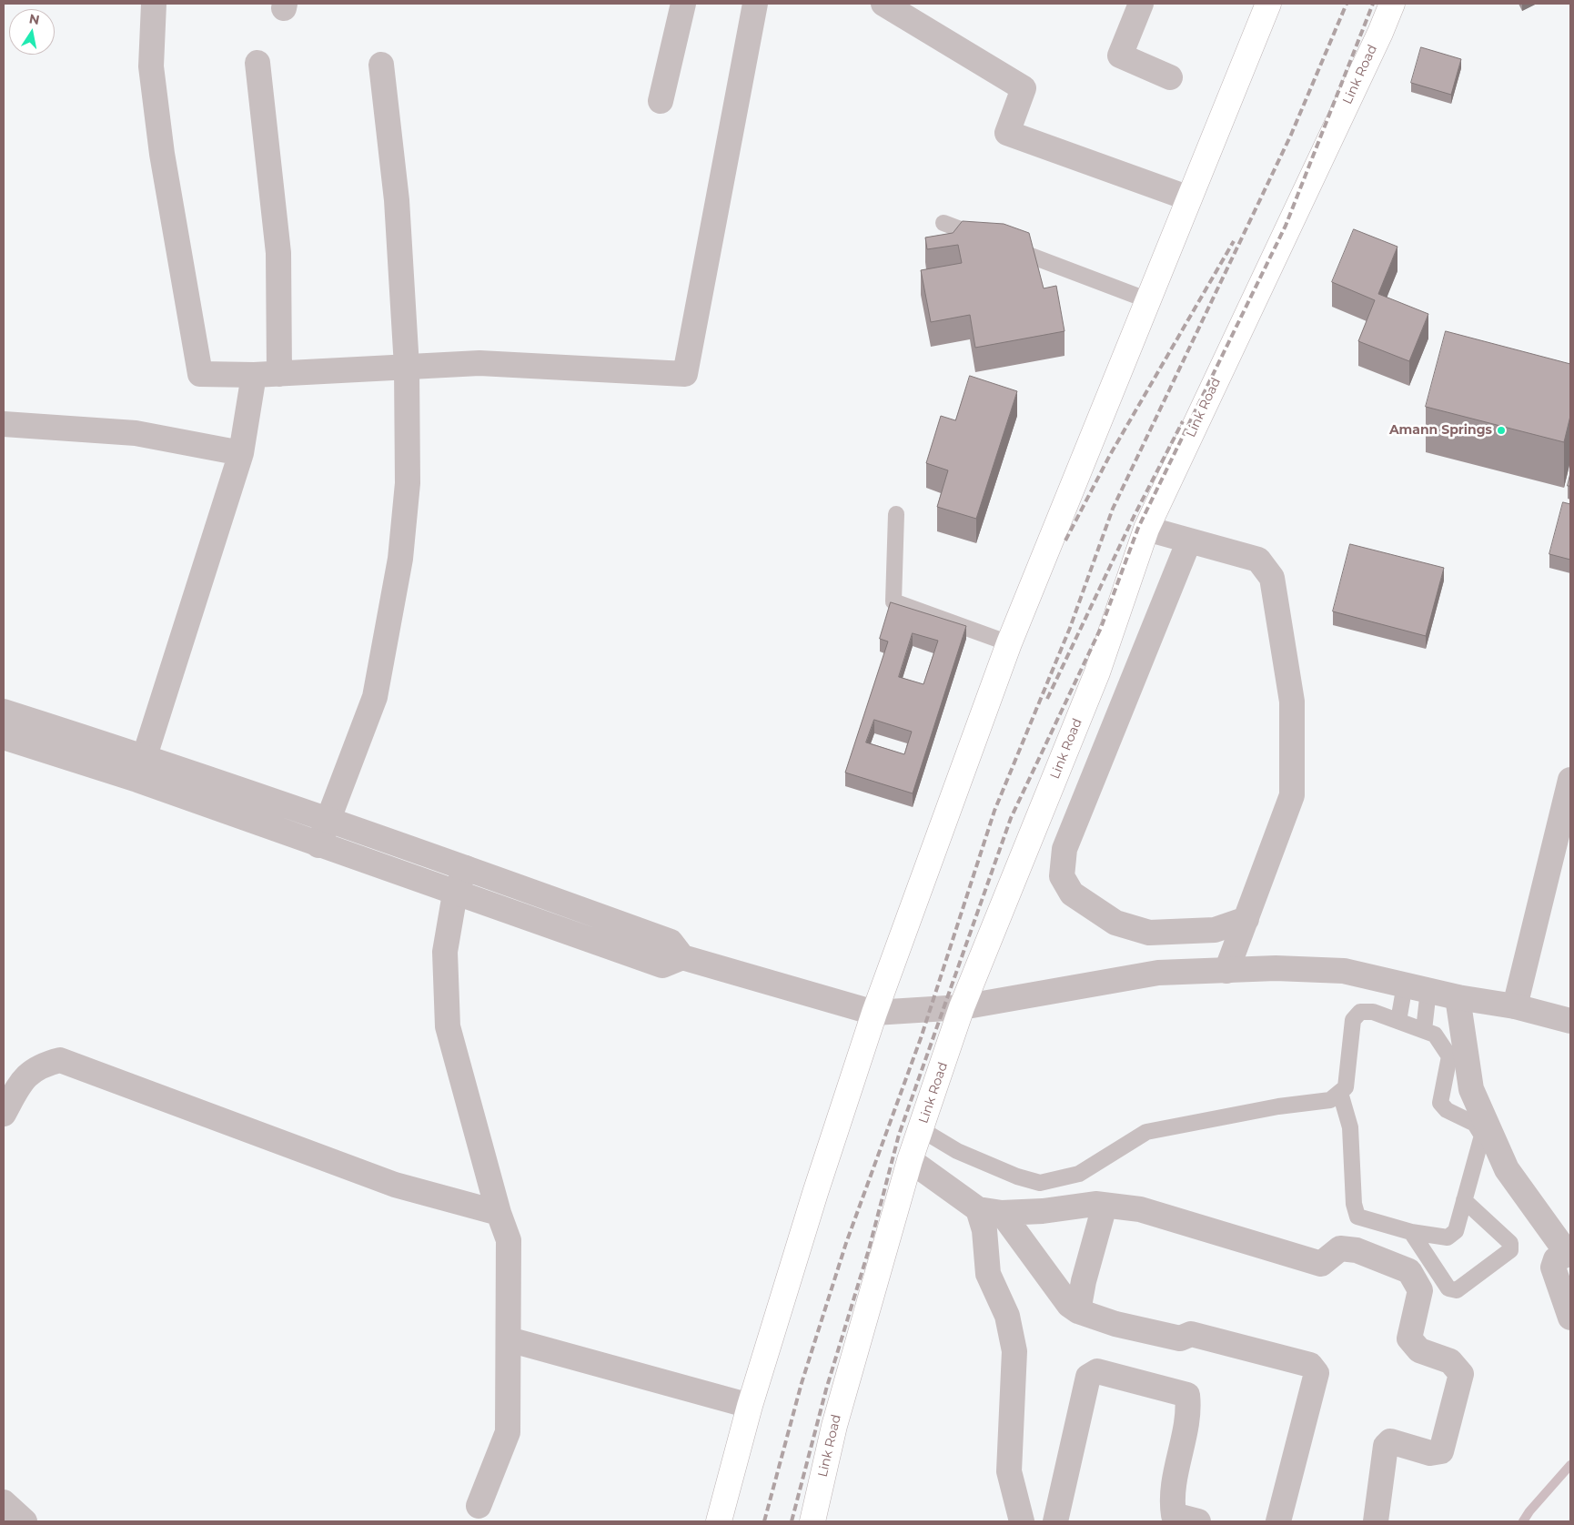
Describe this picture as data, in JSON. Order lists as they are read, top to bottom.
{
  "streets": {
    "main road": ["Link Road"]
  },
  "places": ["Amann Springs"],
  "north": "top"
}
